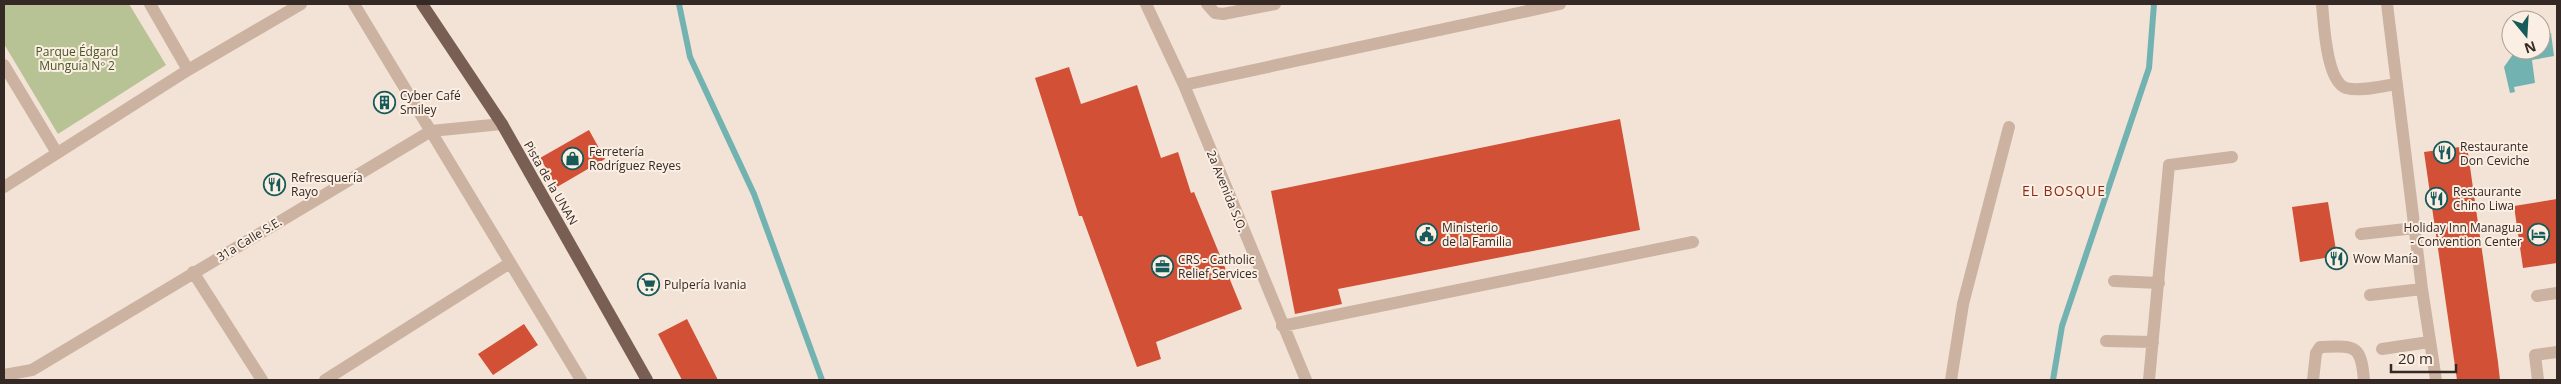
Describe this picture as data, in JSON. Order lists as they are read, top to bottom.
{
  "streets": {
    "main road": ["Pista de la UNAN"],
    "street": ["2a Avenida S.O.", "31a Calle S.E."]
  },
  "crossings": [
    ["Pista de la UNAN", "31a Calle S.E."]
  ],
  "districts": ["EL BOSQUE"],
  "parks": ["Parque Édgard Munguía Nº 2"],
  "places": {
    "building": ["Cyber Café Smiley"],
    "restaurant": [
      "Restaurante Don Ceviche",
      "Refresquería Rayo",
      "Restaurante Chino Liwa",
      "Wow Manía"
    ],
    "shop": ["Ferretería Rodríguez Reyes"],
    "public building": ["Ministerio de la Familia"],
    "hotel": ["Holiday Inn Managua - Convention Center"],
    "office": ["CRS - Catholic Relief Services"],
    "supermarket": ["Pulpería Ivania"]
  },
  "scale_bar": "20 m",
  "north": "bottom"
}
